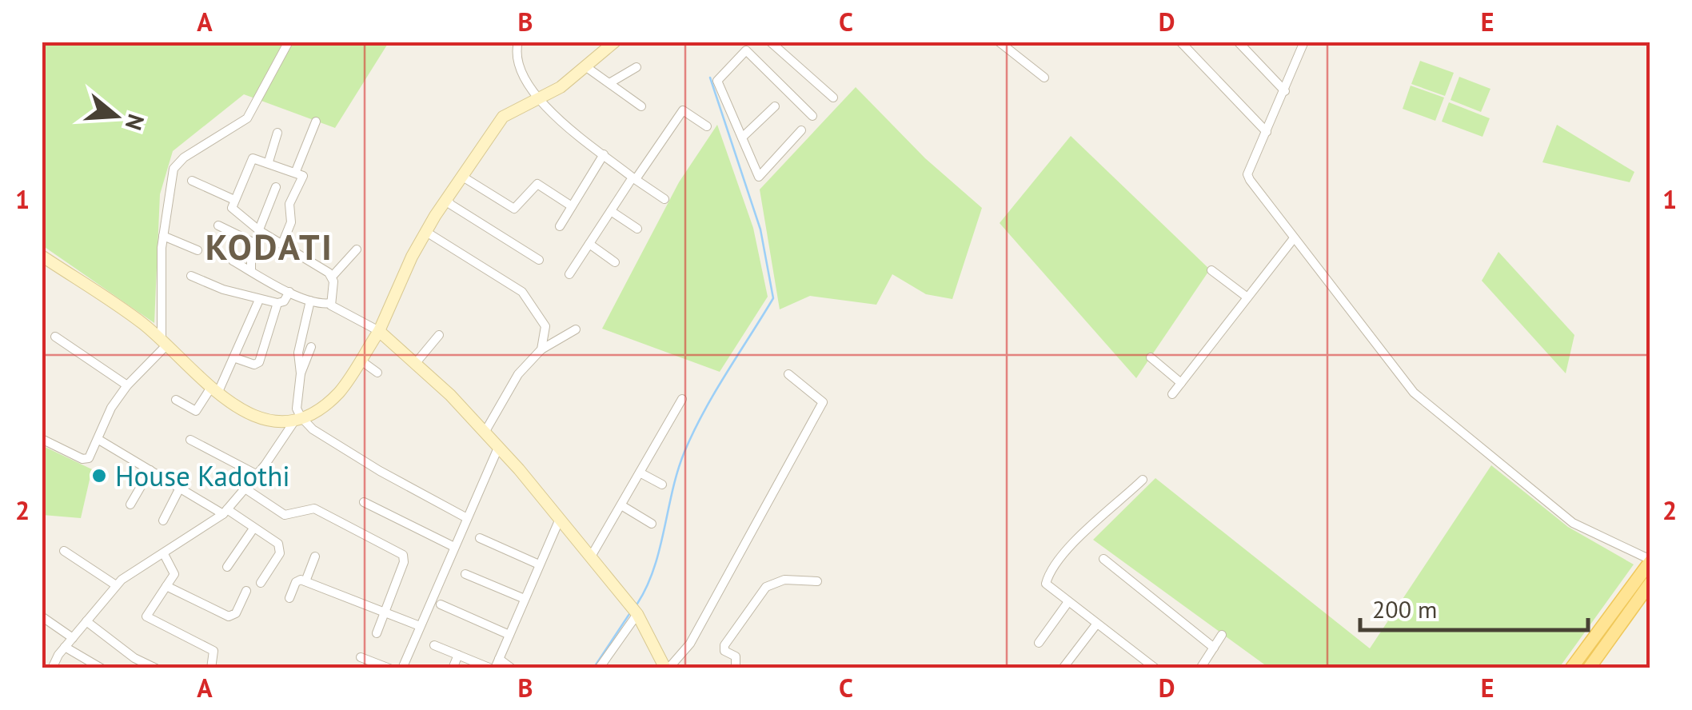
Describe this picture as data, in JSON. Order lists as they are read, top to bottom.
{
  "districts": ["KODATI"],
  "places": ["House Kadothi"],
  "scale_bar": "200 m",
  "north": "right",
  "grid": {
    "columns": [
      "A",
      "B",
      "C",
      "D",
      "E"
    ],
    "rows": ["1", "2"]
  }
}
